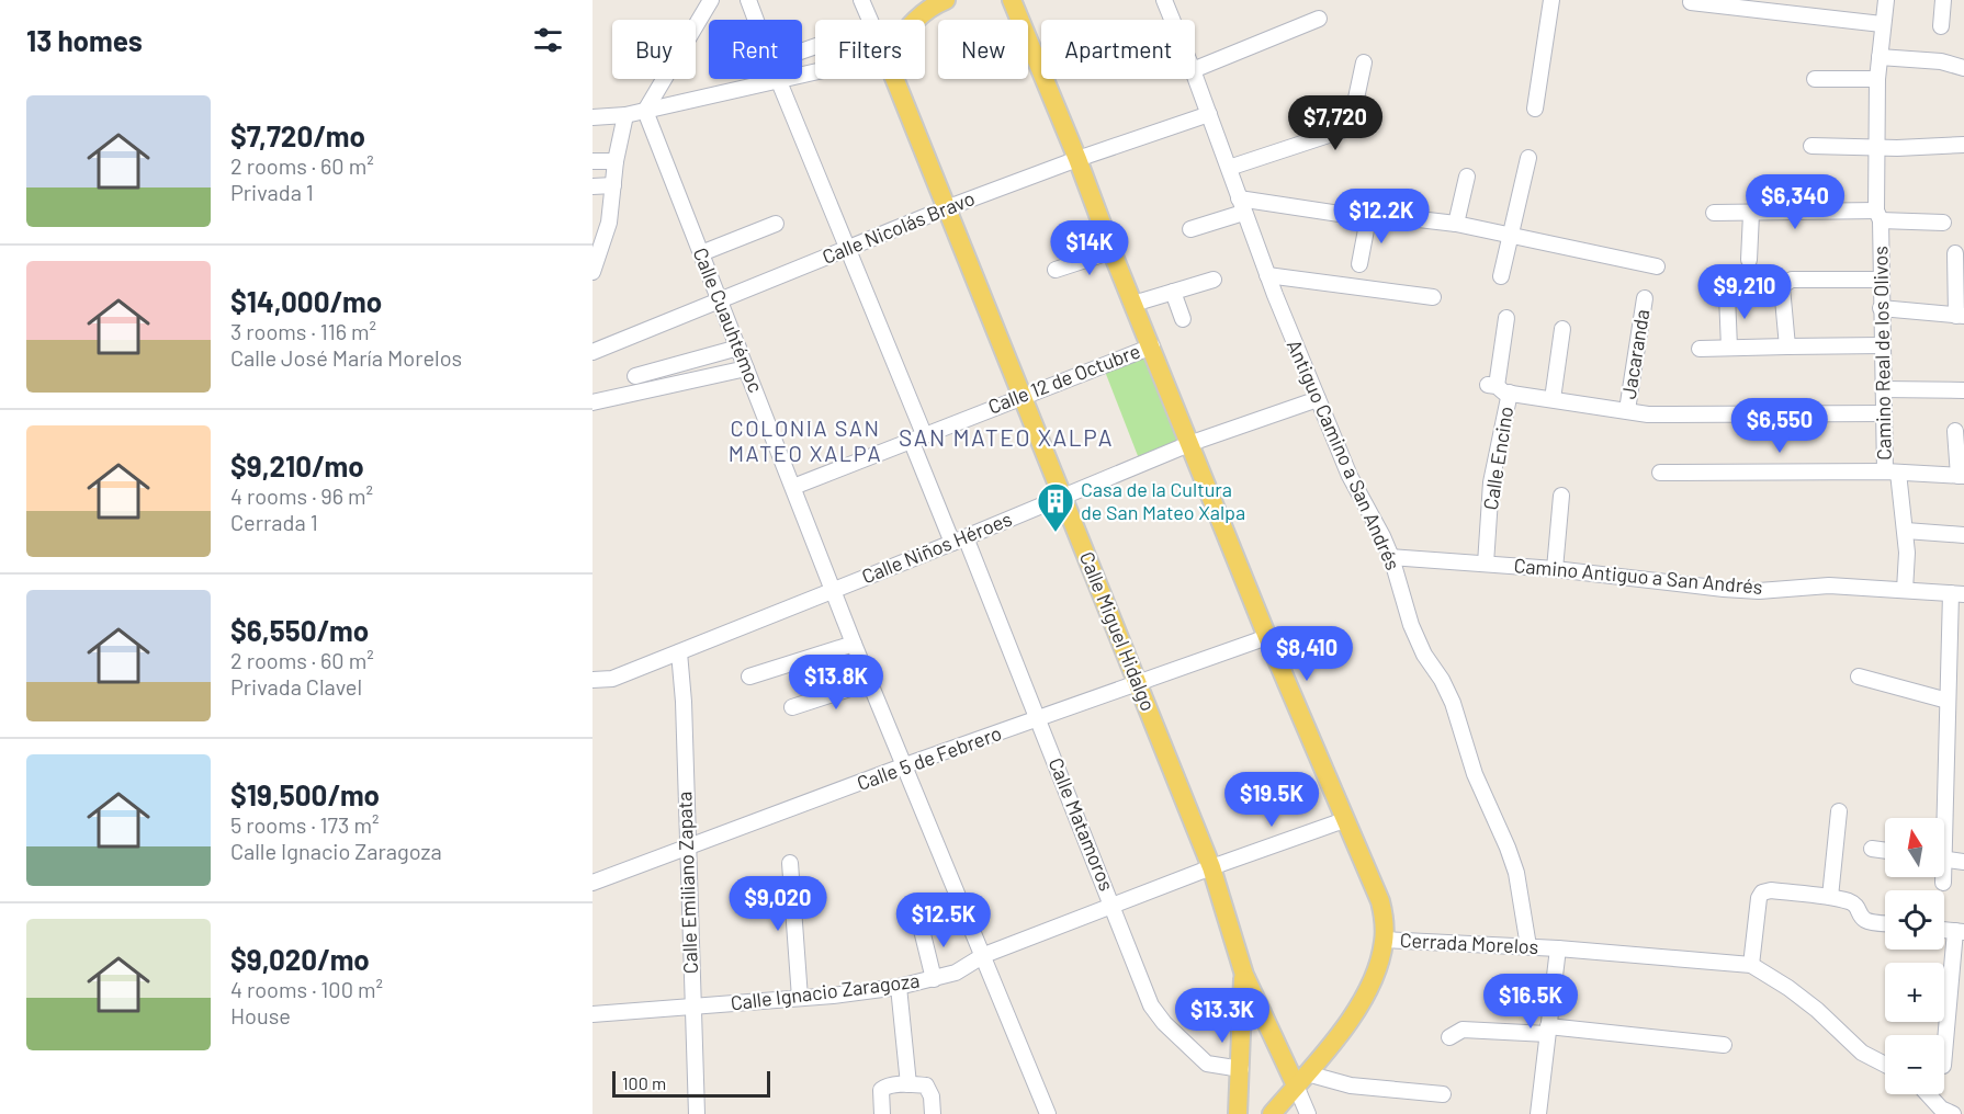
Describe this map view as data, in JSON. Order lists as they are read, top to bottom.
{
  "streets": {
    "main road": ["Calle Miguel Hidalgo"],
    "street": [
      "Calle Nicolás Bravo",
      "Calle Cuauhtémoc",
      "Camino Real de los Olivos",
      "Jacaranda",
      "Calle 12 de Octubre",
      "Antiguo Camino a San Andrés",
      "Calle Encino",
      "Calle Niños Héroes",
      "Camino Antiguo a San Andrés",
      "Calle 5 de Febrero",
      "Calle Matamoros",
      "Calle Emiliano Zapata",
      "Cerrada Morelos",
      "Calle Ignacio Zaragoza"
    ]
  },
  "crossings": [
    ["Calle Nicolás Bravo", "Calle Cuauhtémoc"],
    ["Calle Nicolás Bravo", "Antiguo Camino a San Andrés"],
    ["Calle Nicolás Bravo", "Calle Miguel Hidalgo"],
    ["Calle Nicolás Bravo", "Calle Matamoros"],
    ["Calle Cuauhtémoc", "Calle 12 de Octubre"],
    ["Calle Cuauhtémoc", "Calle Niños Héroes"],
    ["Calle Cuauhtémoc", "Calle 5 de Febrero"],
    ["Calle Cuauhtémoc", "Calle Ignacio Zaragoza"],
    ["Camino Real de los Olivos", "Camino Antiguo a San Andrés"],
    ["Calle 12 de Octubre", "Calle Miguel Hidalgo"],
    ["Calle 12 de Octubre", "Calle Matamoros"],
    ["Antiguo Camino a San Andrés", "Calle Niños Héroes"],
    ["Antiguo Camino a San Andrés", "Camino Antiguo a San Andrés"],
    ["Antiguo Camino a San Andrés", "Cerrada Morelos"],
    ["Calle Encino", "Camino Antiguo a San Andrés"],
    ["Calle Niños Héroes", "Calle Miguel Hidalgo"],
    ["Calle Niños Héroes", "Calle Matamoros"],
    ["Calle Niños Héroes", "Calle Emiliano Zapata"],
    ["Calle Miguel Hidalgo", "Calle 5 de Febrero"],
    ["Calle Miguel Hidalgo", "Calle Matamoros"],
    ["Calle Miguel Hidalgo", "Calle Ignacio Zaragoza"],
    ["Calle 5 de Febrero", "Calle Matamoros"],
    ["Calle 5 de Febrero", "Calle Emiliano Zapata"],
    ["Calle Matamoros", "Calle Ignacio Zaragoza"],
    ["Calle Emiliano Zapata", "Calle Ignacio Zaragoza"]
  ],
  "districts": ["COLONIA SAN MATEO XALPA", "SAN MATEO XALPA"],
  "places": {
    "building": ["Casa de la Cultura de San Mateo Xalpa"]
  },
  "scale_bar": "100 m",
  "north": "top",
  "page": {
    "heading": "13 homes",
    "chip": [
      "Buy",
      "Rent",
      "Filters",
      "New",
      "Apartment"
    ],
    "list": [
      {
        "name": "$7,720/mo",
        "note": "2 rooms · 60 m² · Privada 1"
      },
      {
        "name": "$14,000/mo",
        "note": "3 rooms · 116 m² · Calle José María Morelos"
      },
      {
        "name": "$9,210/mo",
        "note": "4 rooms · 96 m² · Cerrada 1"
      },
      {
        "name": "$6,550/mo",
        "note": "2 rooms · 60 m² · Privada Clavel"
      },
      {
        "name": "$19,500/mo",
        "note": "5 rooms · 173 m² · Calle Ignacio Zaragoza"
      },
      {
        "name": "$9,020/mo",
        "note": "4 rooms · 100 m² · House"
      }
    ],
    "price": [
      "$7,720",
      "$6,340",
      "$12.2K",
      "$14K",
      "$9,210",
      "$6,550",
      "$8,410",
      "$13.8K",
      "$19.5K",
      "$9,020",
      "$12.5K",
      "$16.5K",
      "$13.3K"
    ],
    "map_buttons": ["+", "−"],
    "scale": "100 m"
  }
}
